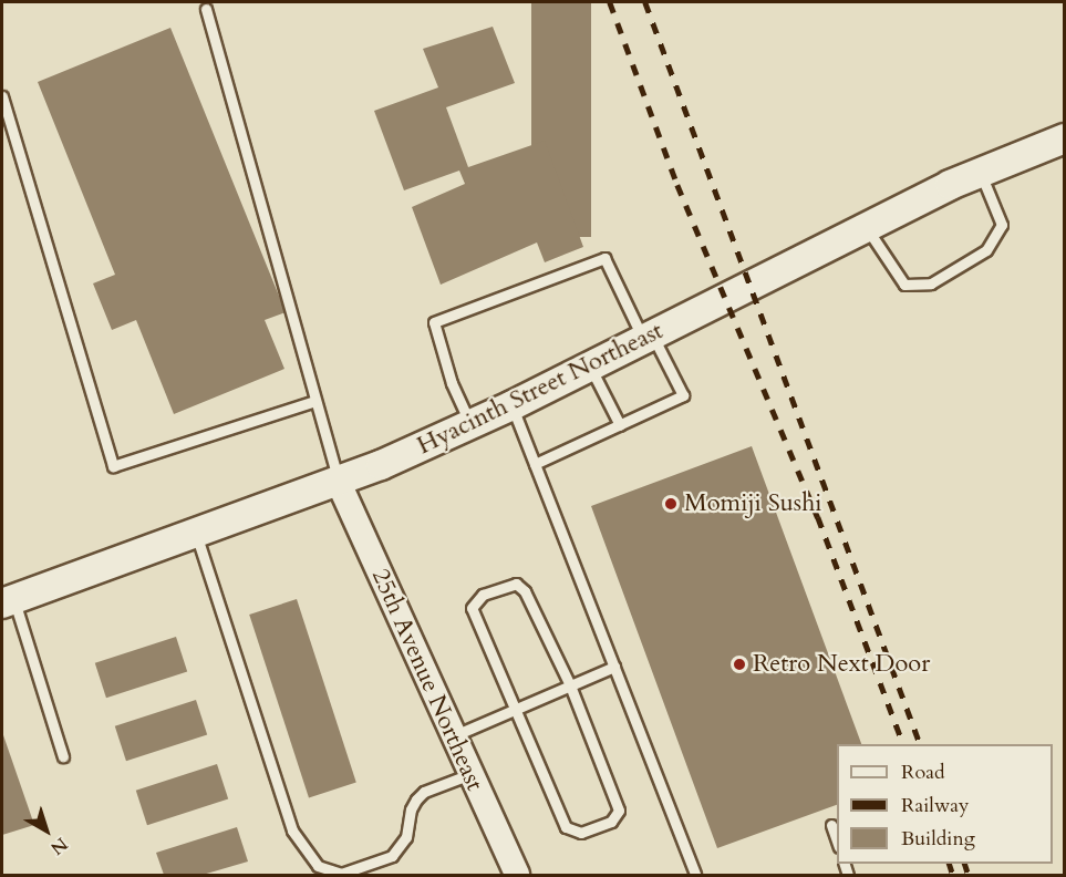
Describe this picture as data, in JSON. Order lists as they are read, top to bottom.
{
  "streets": {
    "main road": ["Hyacinth Street Northeast"],
    "street": ["25th Avenue Northeast"]
  },
  "crossings": [
    ["Hyacinth Street Northeast", "25th Avenue Northeast"]
  ],
  "places": ["Momiji Sushi", "Retro Next Door"],
  "legend": ["Road", "Railway", "Building"],
  "north": "bottom right"
}
